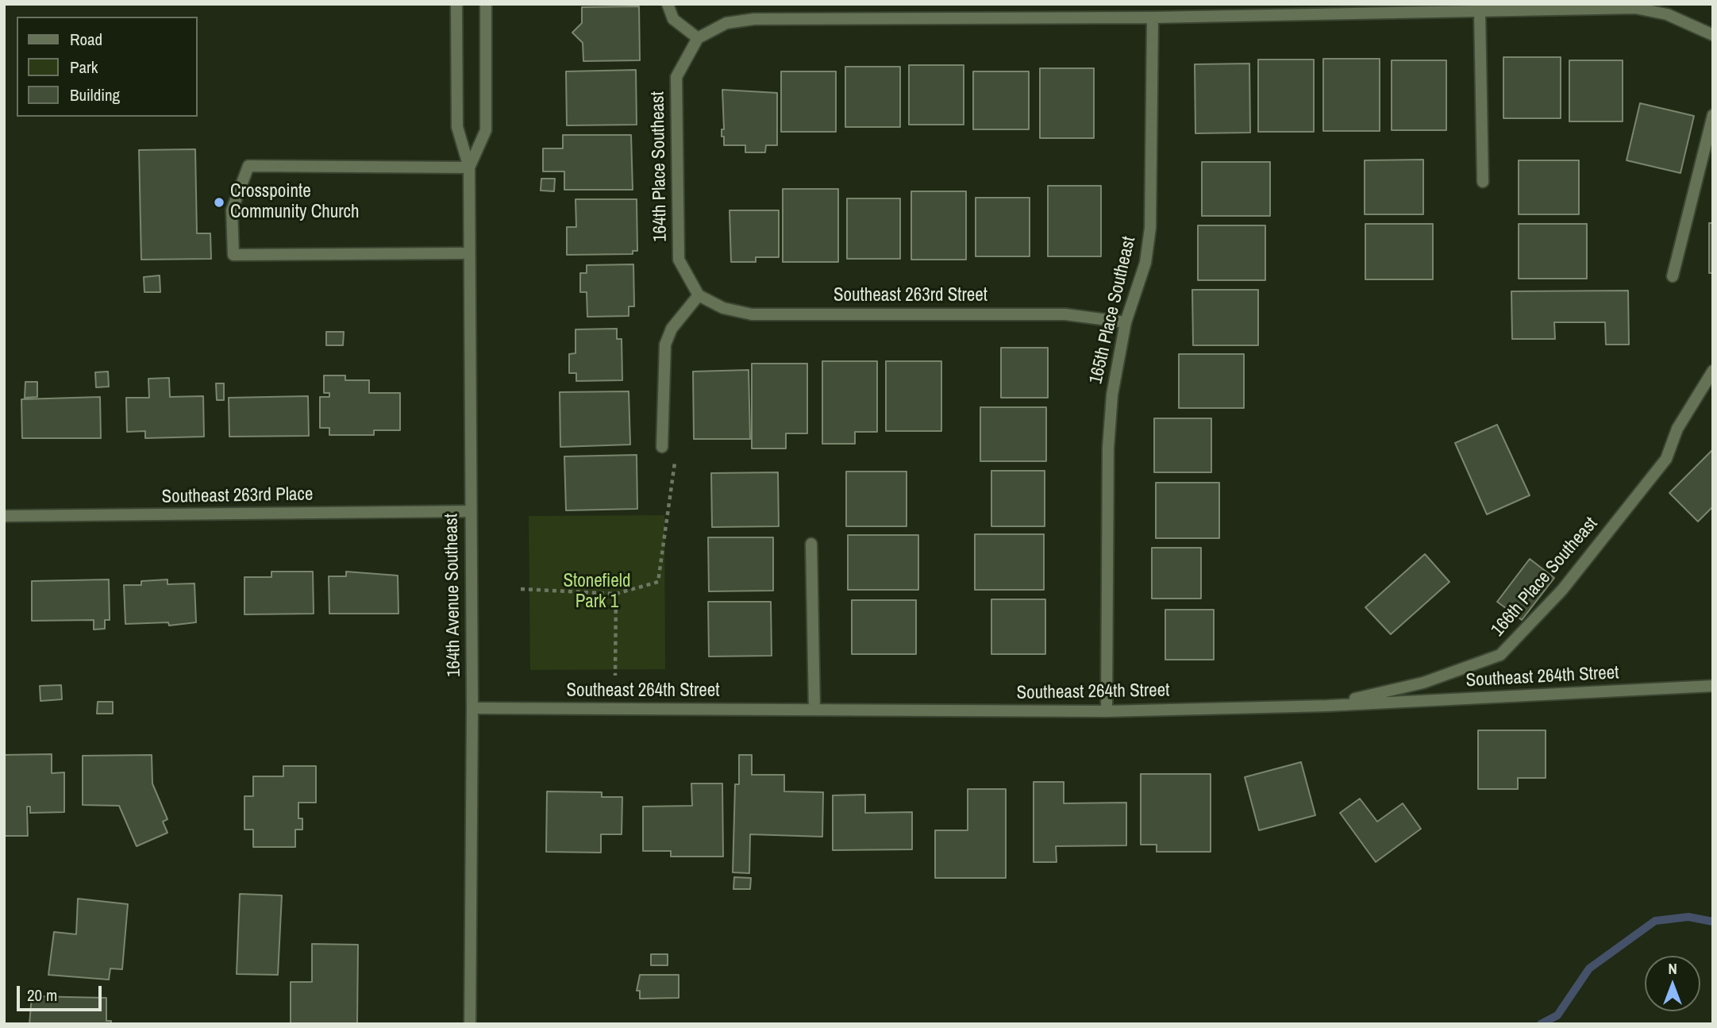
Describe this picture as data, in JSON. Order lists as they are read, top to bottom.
{
  "streets": {
    "street": [
      "164th Place Southeast",
      "Southeast 263rd Street",
      "165th Place Southeast",
      "Southeast 263rd Place",
      "166th Place Southeast",
      "164th Avenue Southeast",
      "Southeast 264th Street"
    ]
  },
  "crossings": [
    ["164th Place Southeast", "Southeast 263rd Street"],
    ["Southeast 263rd Street", "165th Place Southeast"],
    ["165th Place Southeast", "Southeast 264th Street"],
    ["Southeast 263rd Place", "164th Avenue Southeast"],
    ["166th Place Southeast", "Southeast 264th Street"],
    ["164th Avenue Southeast", "Southeast 264th Street"]
  ],
  "parks": ["Stonefield Park 1"],
  "places": ["Crosspointe Community Church"],
  "legend": ["Road", "Park", "Building"],
  "scale_bar": "20 m",
  "north": "top"
}
